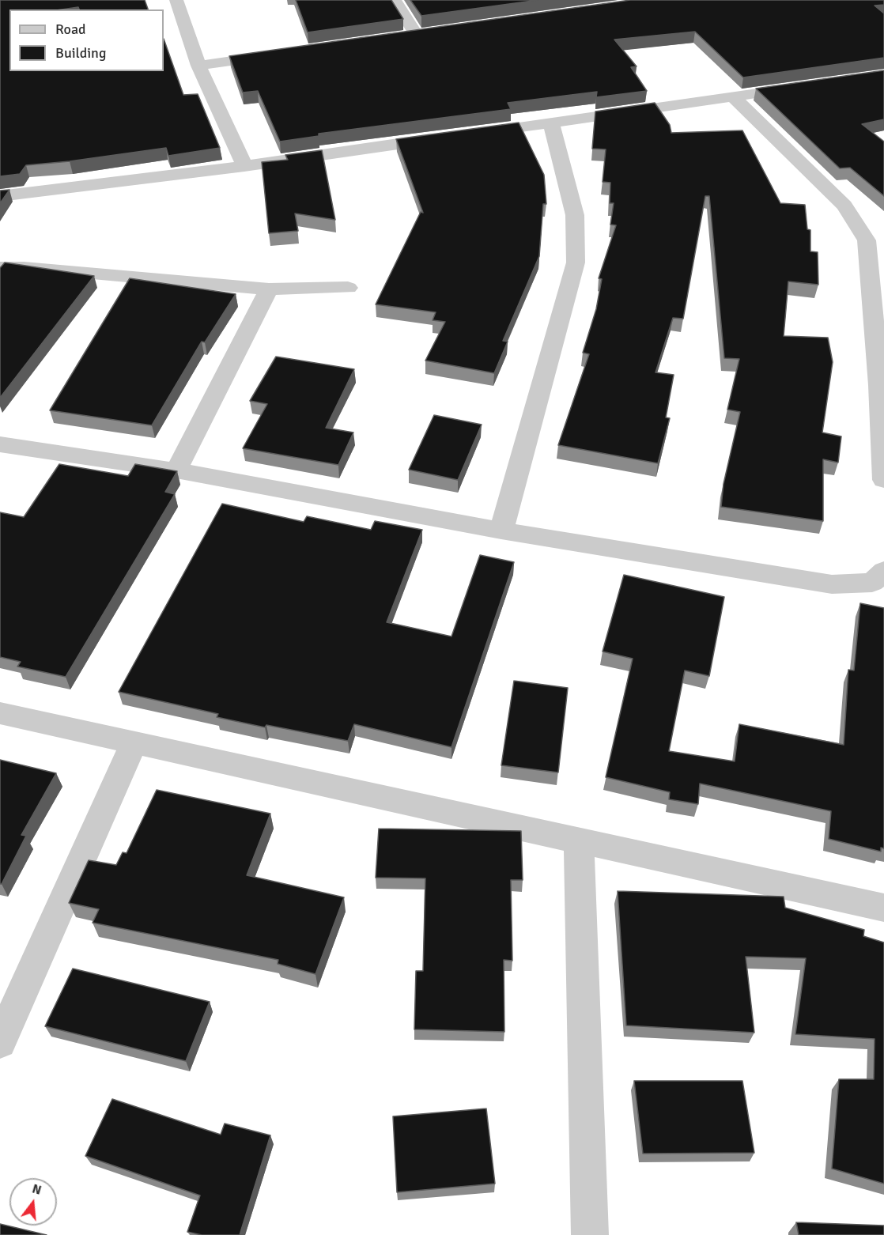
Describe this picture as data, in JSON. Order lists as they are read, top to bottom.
{
  "legend": ["Road", "Building"],
  "north": "top"
}
